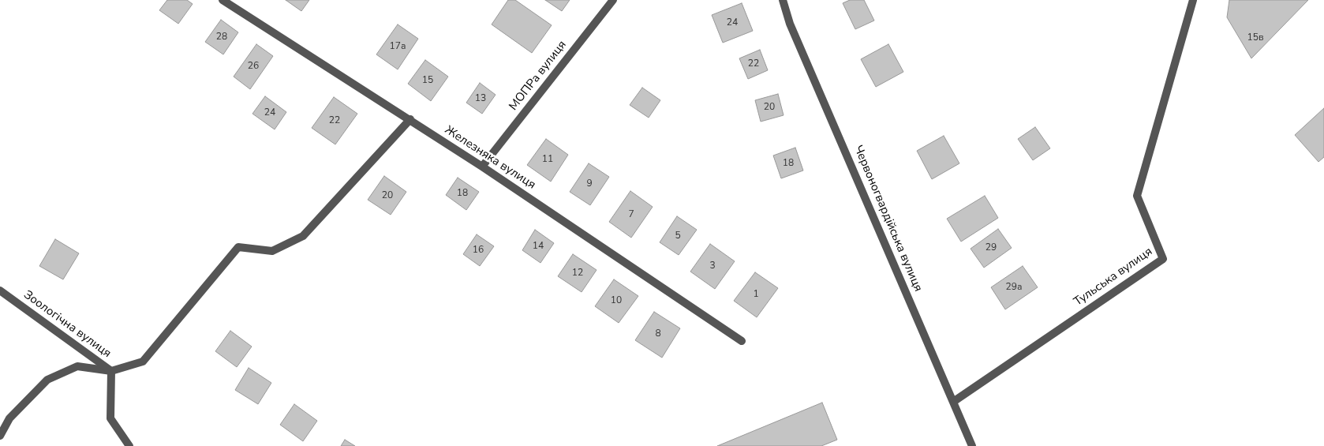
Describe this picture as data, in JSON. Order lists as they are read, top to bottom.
{
  "streets": {
    "street": [
      "МОПРа вулиця",
      "Железняка вулиця",
      "Червоногвардійська вулиця",
      "Тульська вулиця",
      "Зоологічна вулиця"
    ]
  },
  "crossings": [
    ["МОПРа вулиця", "Железняка вулиця"],
    ["Червоногвардійська вулиця", "Тульська вулиця"]
  ],
  "house_numbers": [
    "24",
    "28",
    "15в",
    "17а",
    "22",
    "26",
    "15",
    "13",
    "20",
    "24",
    "22",
    "11",
    "18",
    "9",
    "18",
    "20",
    "7",
    "5",
    "14",
    "29",
    "16",
    "3",
    "12",
    "29а",
    "1",
    "10",
    "8"
  ]
}
